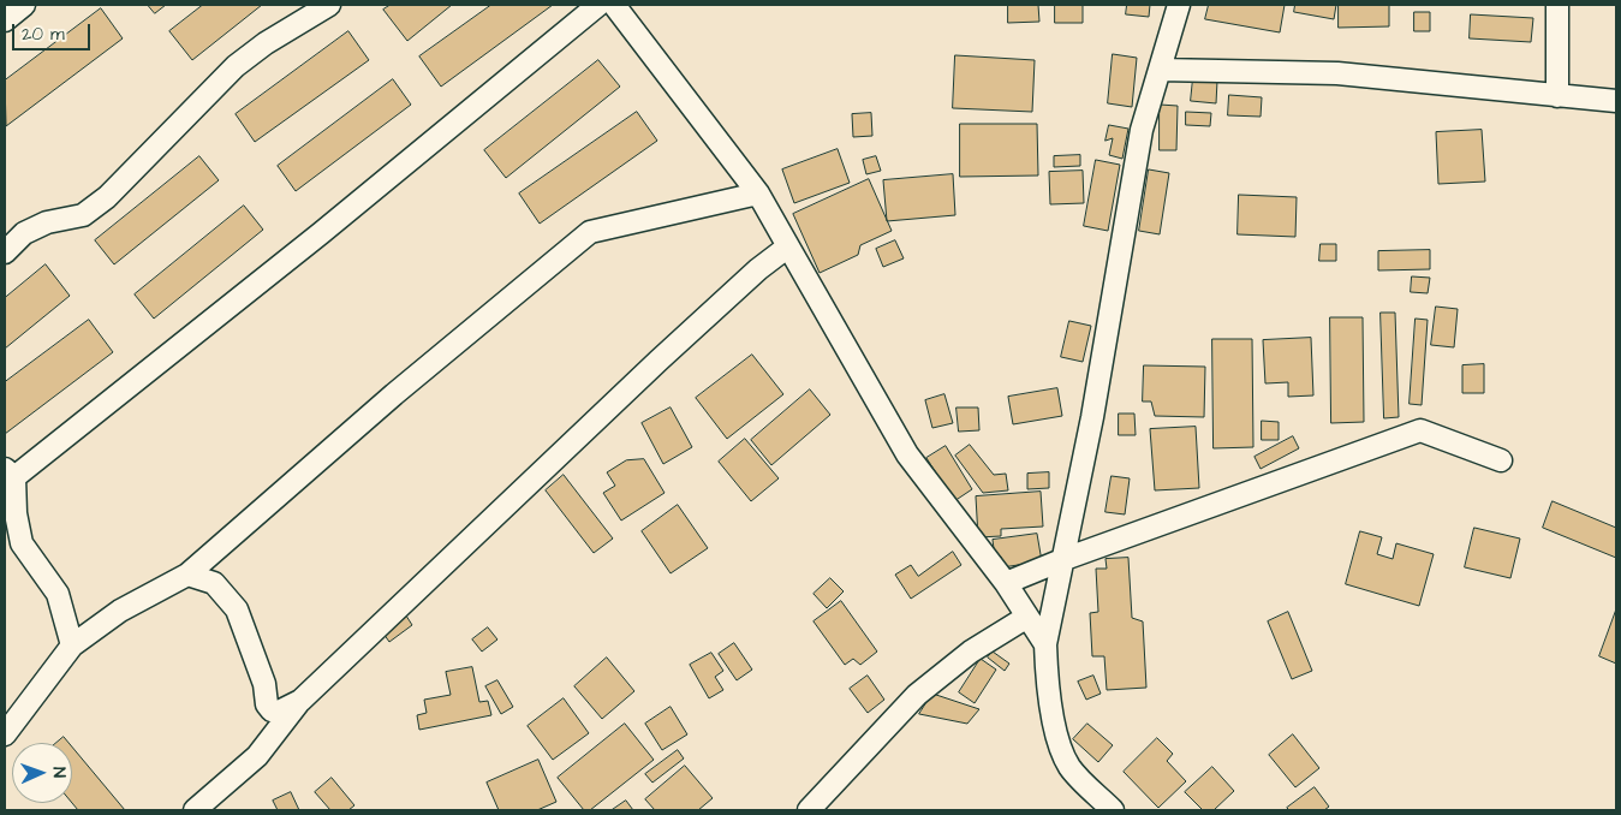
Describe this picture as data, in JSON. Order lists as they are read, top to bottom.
{
  "scale_bar": "20 m",
  "north": "right"
}
